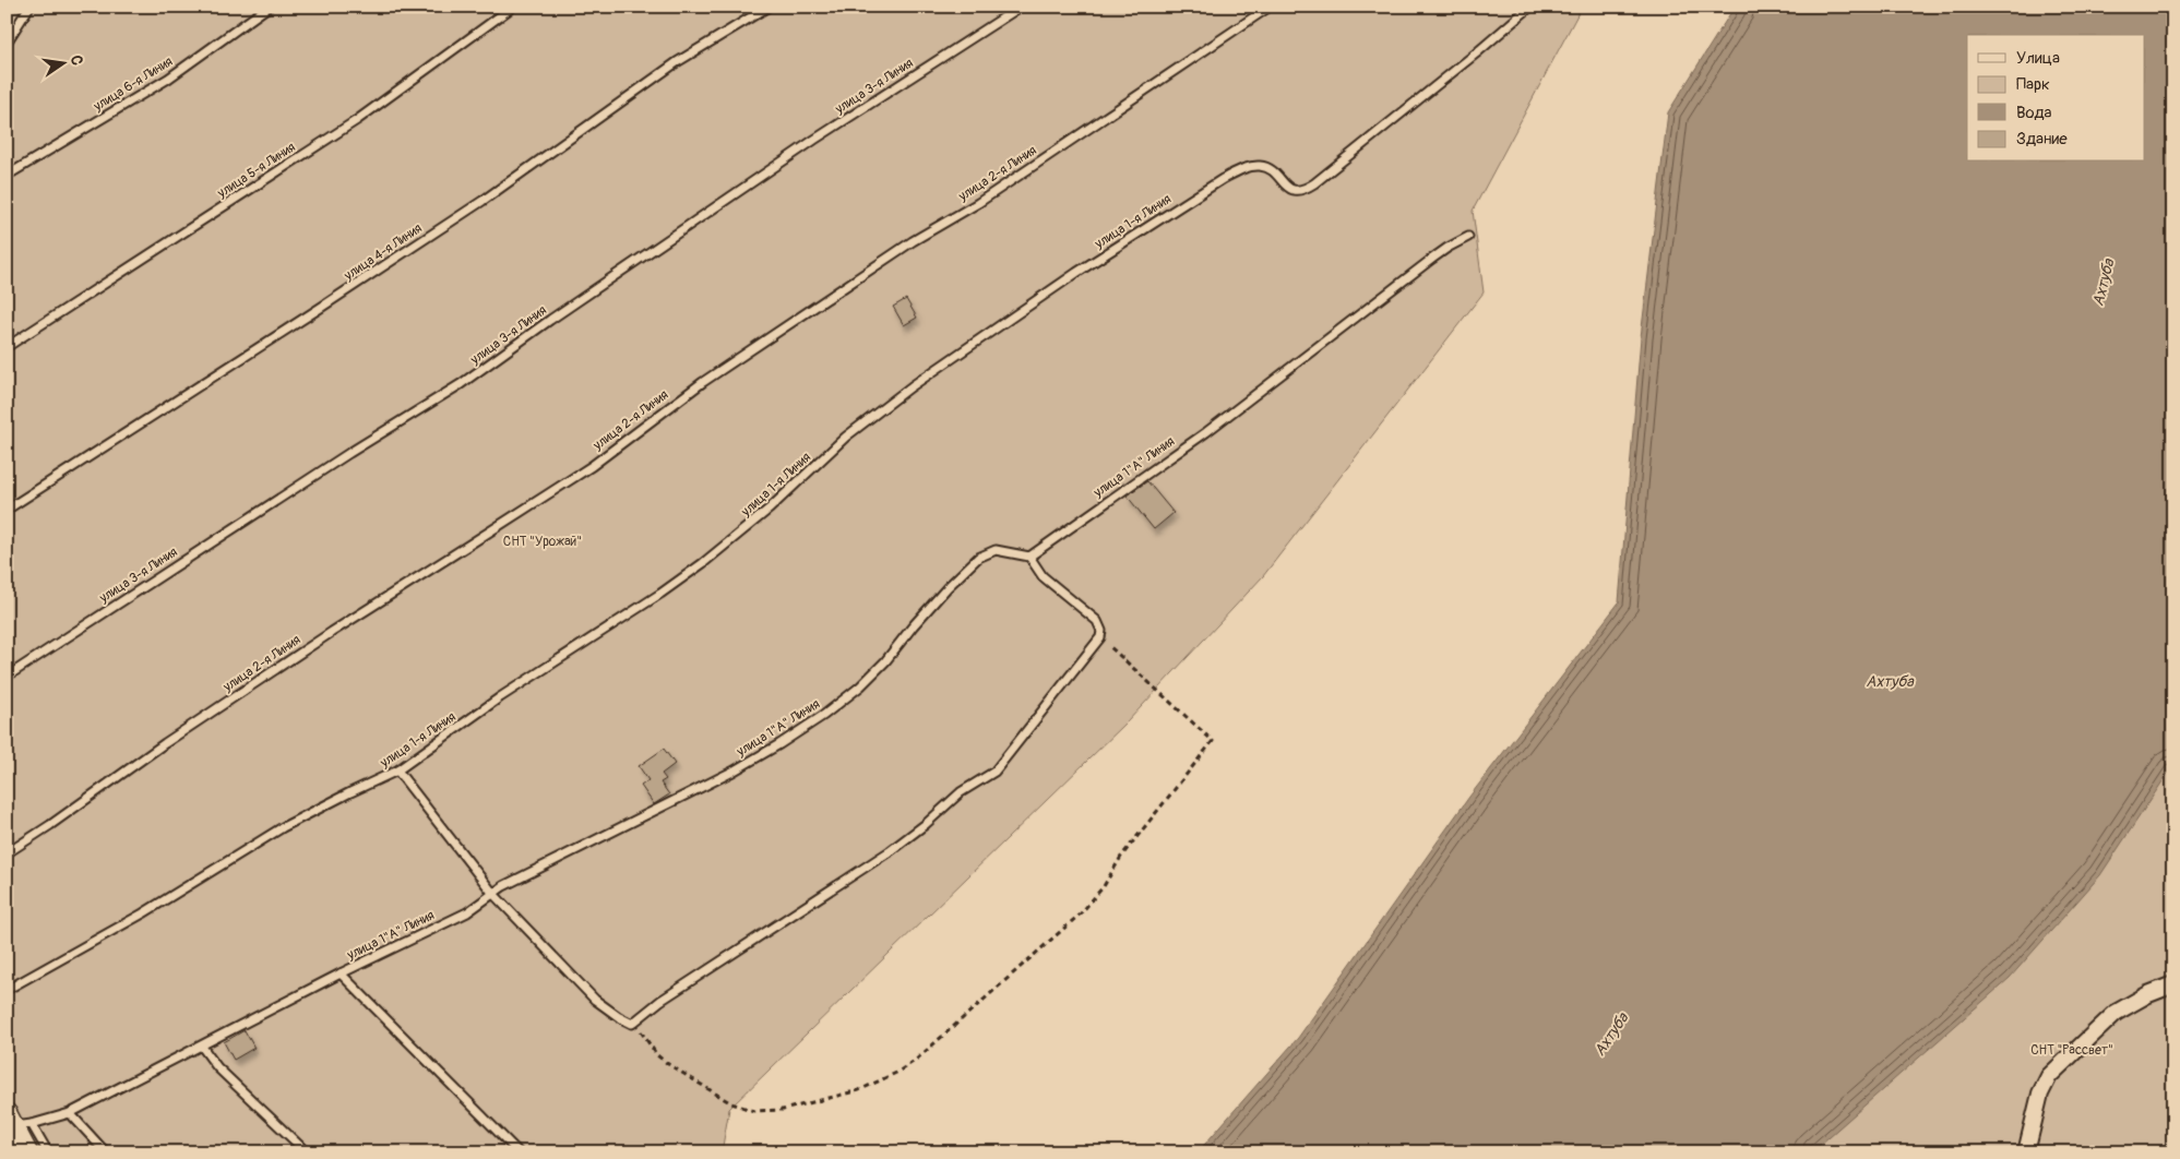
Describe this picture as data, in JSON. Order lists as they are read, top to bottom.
{
  "streets": {
    "lane": [
      "улица 6-я Линия",
      "улица 3-я Линия",
      "улица 5-я Линия",
      "улица 2-я Линия",
      "улица 1-я Линия",
      "улица 4-я Линия",
      "улица 1\"А\" Линия"
    ]
  },
  "water": ["Ахтуба"],
  "parks": ["СНТ \"Урожай\"", "СНТ \"Рассвет\""],
  "legend": [
    "Улица",
    "Парк",
    "Вода",
    "Здание"
  ],
  "north": "right"
}
